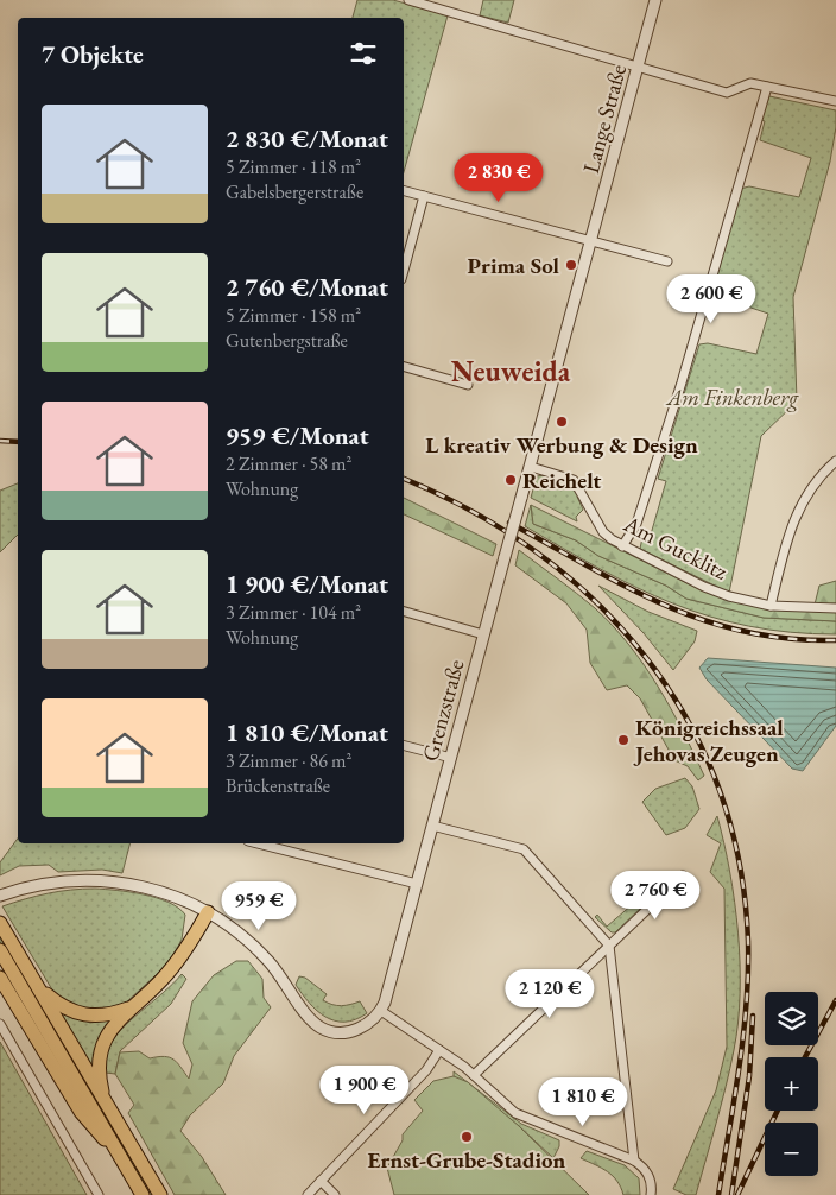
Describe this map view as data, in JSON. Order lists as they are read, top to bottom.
{
  "streets": {
    "street": ["Lange Straße", "Am Gucklitz", "Grenzstraße"]
  },
  "crossings": [
    ["Lange Straße", "Am Gucklitz"],
    ["Lange Straße", "Grenzstraße"]
  ],
  "districts": ["Neuweida"],
  "parks": ["Am Finkenberg"],
  "places": [
    "Prima Sol",
    "L kreativ Werbung & Design",
    "Reichelt",
    "Königreichssaal Jehovas Zeugen",
    "Ernst-Grube-Stadion"
  ],
  "page": {
    "heading": "7 Objekte",
    "list": [
      {
        "name": "2 830 €/Monat",
        "note": "5 Zimmer · 118 m² · Gabelsbergerstraße"
      },
      {
        "name": "2 760 €/Monat",
        "note": "5 Zimmer · 158 m² · Gutenbergstraße"
      },
      {
        "name": "959 €/Monat",
        "note": "2 Zimmer · 58 m² · Wohnung"
      },
      {
        "name": "1 900 €/Monat",
        "note": "3 Zimmer · 104 m² · Wohnung"
      },
      {
        "name": "1 810 €/Monat",
        "note": "3 Zimmer · 86 m² · Brückenstraße"
      }
    ],
    "price": [
      "2 830 €",
      "2 600 €",
      "2 760 €",
      "959 €",
      "2 120 €",
      "1 900 €",
      "1 810 €"
    ],
    "map_buttons": ["+", "−"]
  }
}
